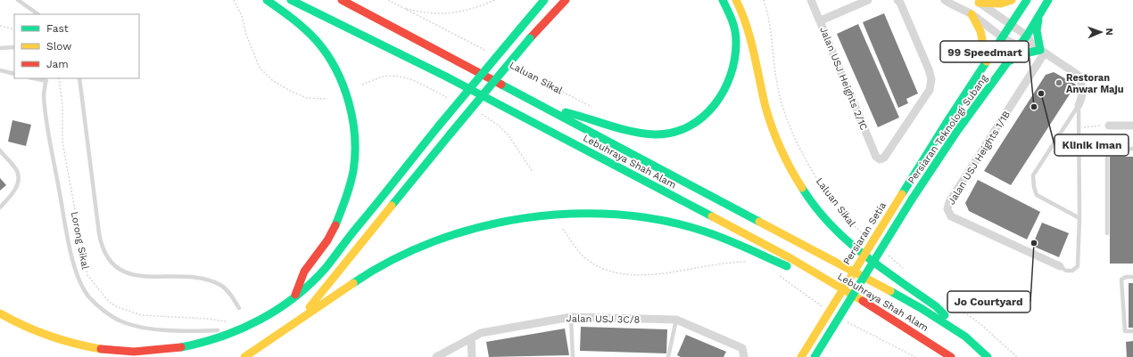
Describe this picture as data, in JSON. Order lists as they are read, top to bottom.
{
  "streets": {
    "main road": ["Persiaran Teknologi Subang", "Lebuhraya Shah Alam", "Persiaran Setia"],
    "street": ["Jalan USJ Heights 2/1C", "Jalan USJ Heights 1/1B", "Jalan USJ 3C/8"],
    "path": ["Laluan Sikal", "Lorong Sikal"]
  },
  "crossings": [
    ["Persiaran Teknologi Subang", "Persiaran Setia"]
  ],
  "places": [
    "Restoran Anwar Maju",
    "Klinik Iman",
    "99 Speedmart",
    "Jo Courtyard"
  ],
  "legend": ["Fast", "Slow", "Jam"],
  "north": "right"
}
